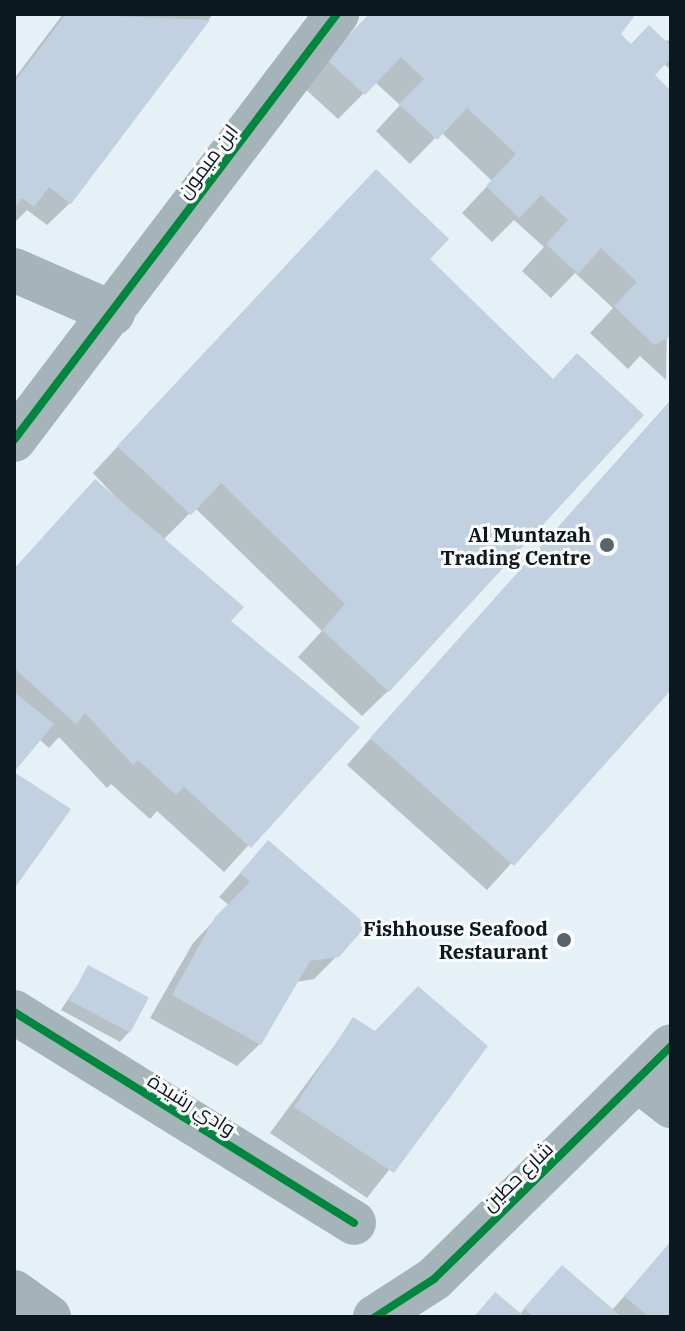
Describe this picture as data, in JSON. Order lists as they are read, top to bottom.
{
  "streets": {
    "street": ["ابن ميمون", "وادي رشيدة", "شارع حطين"]
  },
  "places": ["Al Muntazah Trading Centre", "Fishhouse Seafood Restaurant"]
}
